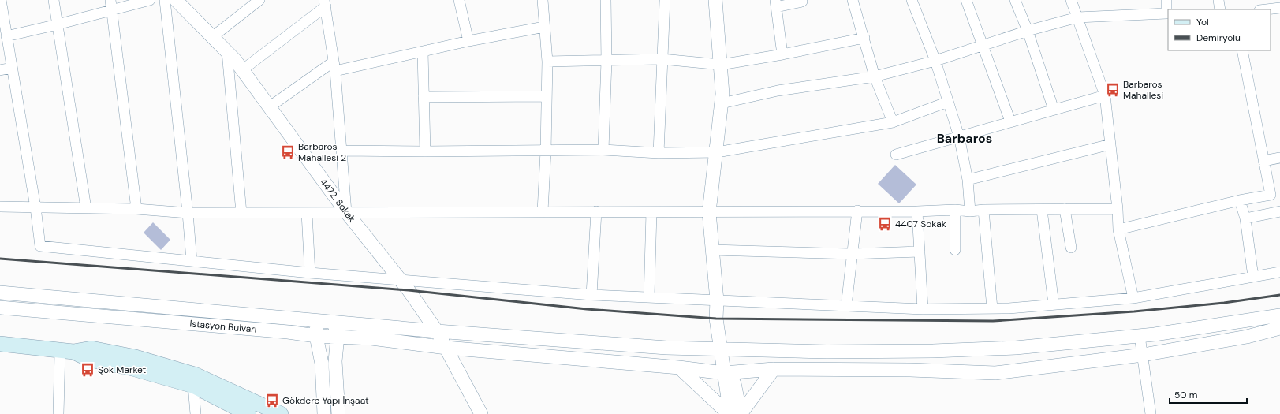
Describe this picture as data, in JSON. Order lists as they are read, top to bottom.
{
  "streets": {
    "street": ["4472. Sokak", "İstasyon Bulvarı"]
  },
  "crossings": [
    ["4472. Sokak", "İstasyon Bulvarı"]
  ],
  "districts": ["Barbaros"],
  "places": {
    "bus stop": [
      "Barbaros Mahallesi",
      "Barbaros Mahallesi 2",
      "4407 Sokak",
      "Şok Market",
      "Gökdere Yapı İnşaat"
    ]
  },
  "legend": ["Yol", "Demiryolu"],
  "scale_bar": "50 m"
}
